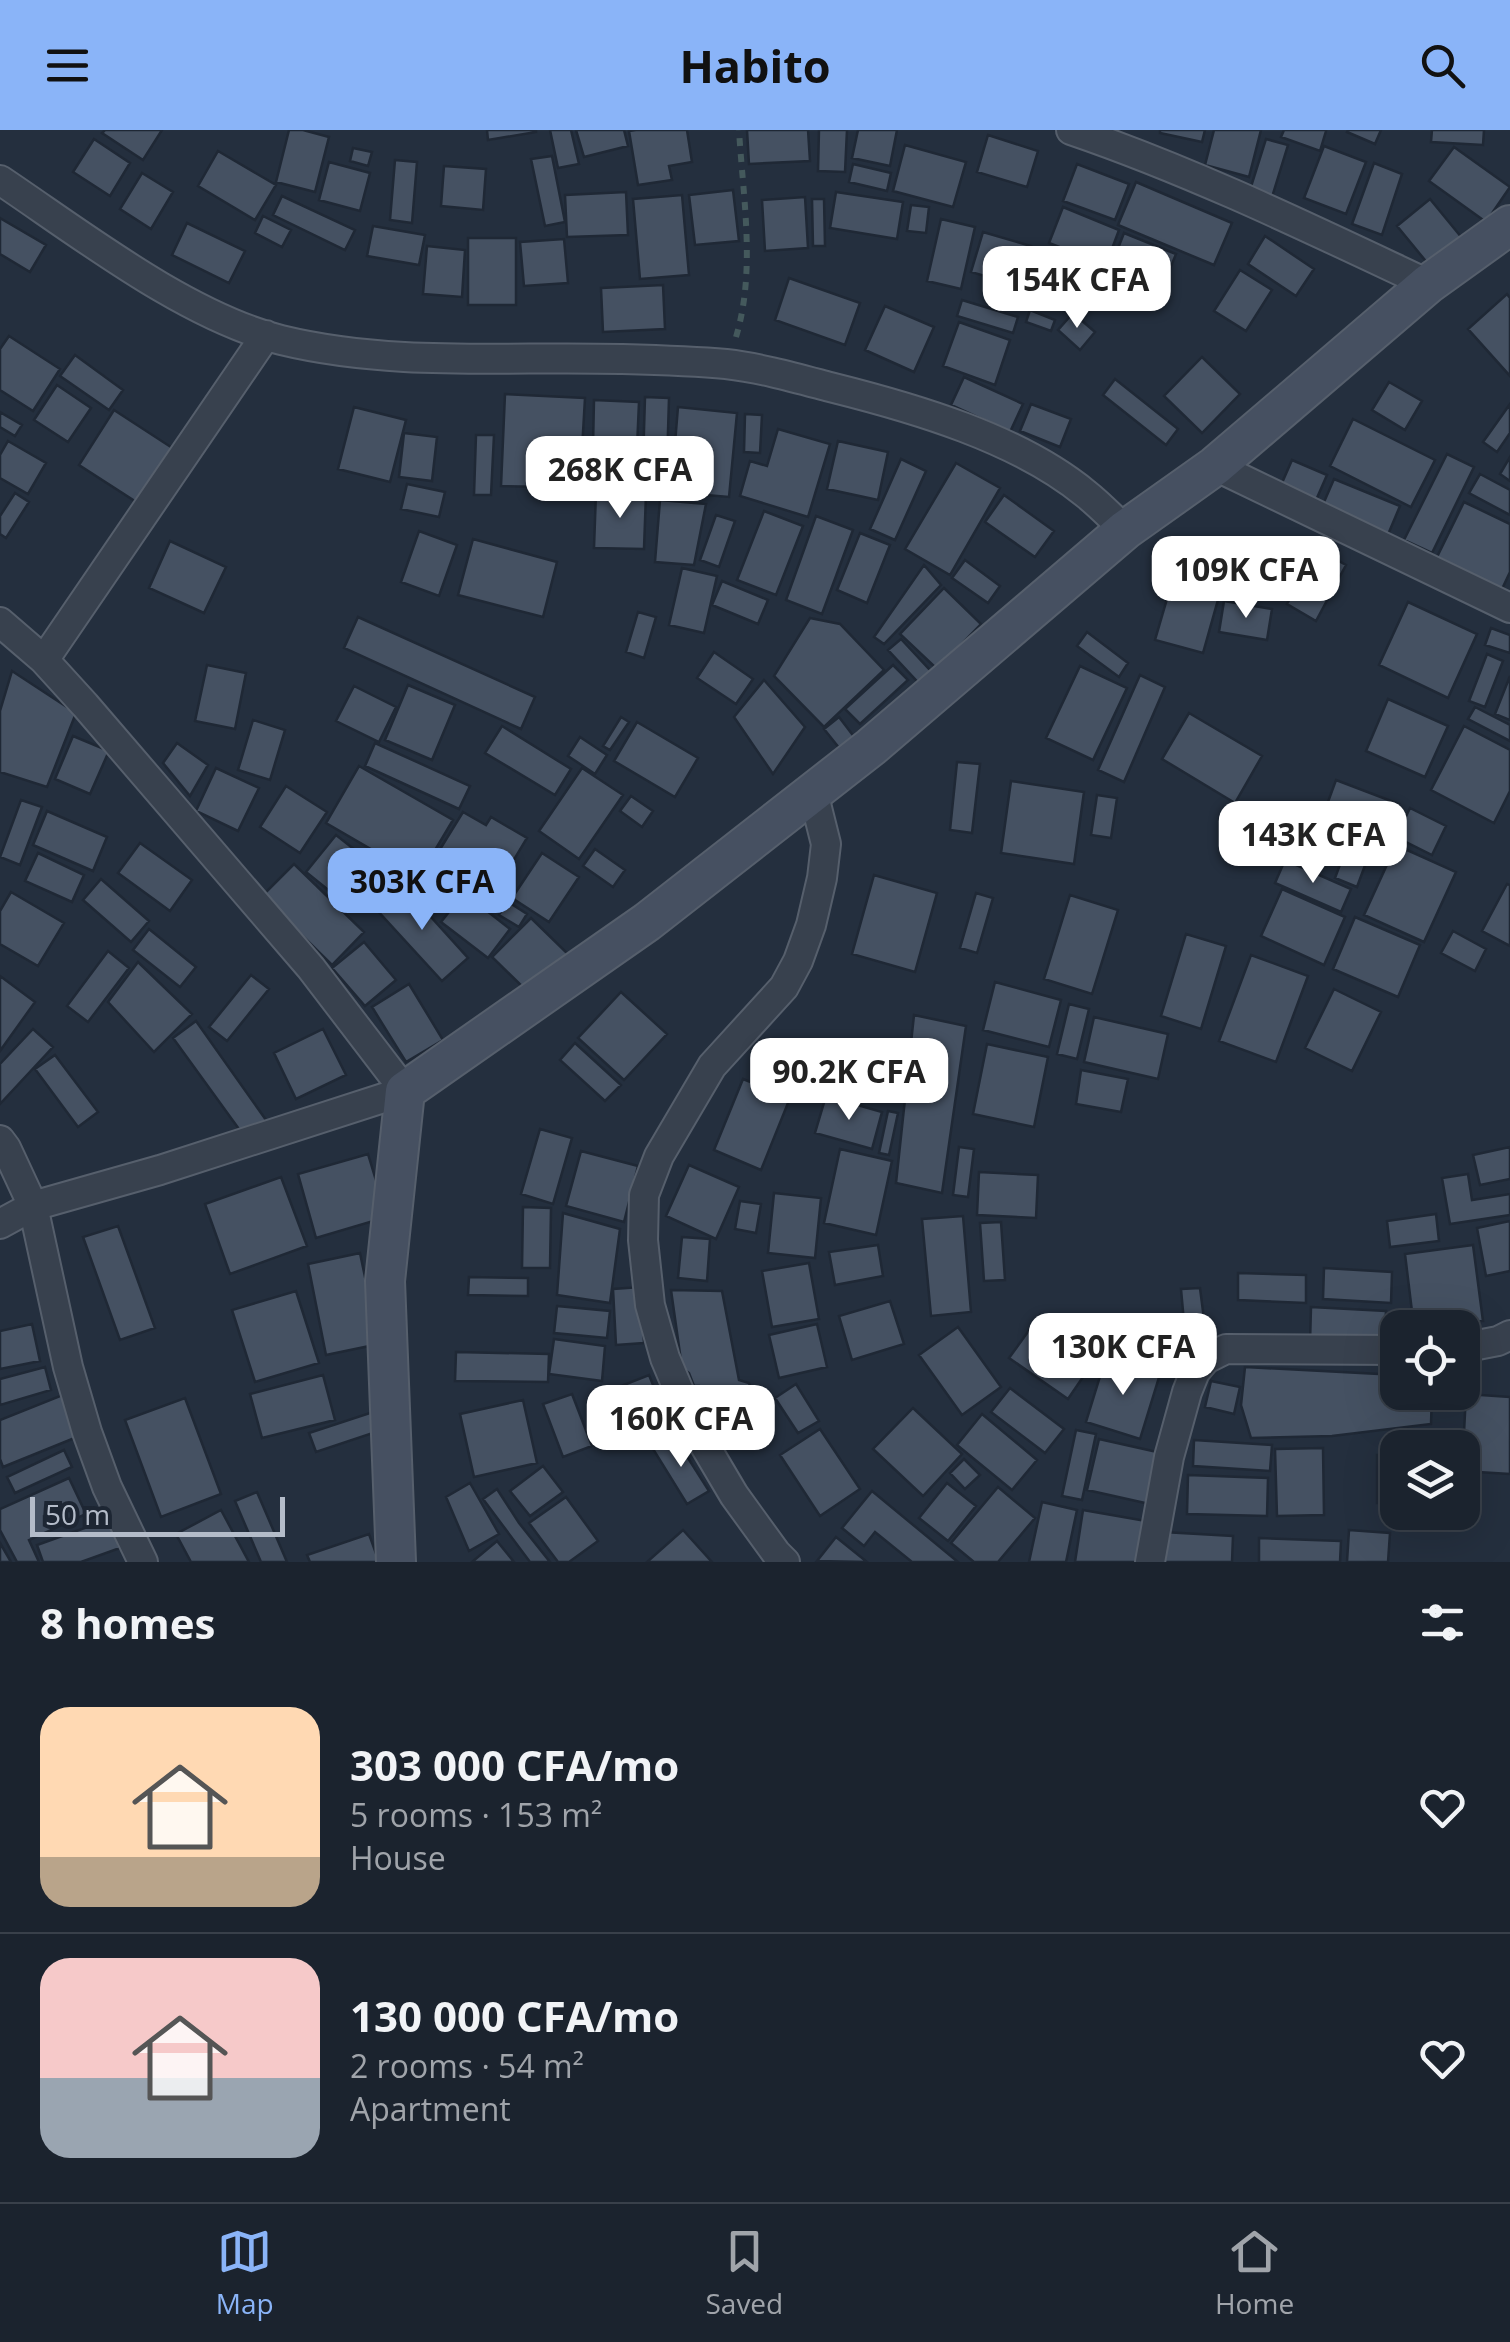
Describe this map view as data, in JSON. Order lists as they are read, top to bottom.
{
  "scale_bar": "50 m",
  "page": {
    "header": "Habito",
    "price": [
      "154K CFA",
      "268K CFA",
      "109K CFA",
      "143K CFA",
      "303K CFA",
      "90.2K CFA",
      "130K CFA",
      "160K CFA"
    ],
    "scale": "50 m",
    "heading": "8 homes",
    "list": [
      {
        "name": "303 000 CFA/mo",
        "note": "5 rooms · 153 m² · House"
      },
      {
        "name": "130 000 CFA/mo",
        "note": "2 rooms · 54 m² · Apartment"
      }
    ],
    "tabs": ["Map", "Saved", "Home"]
  }
}
